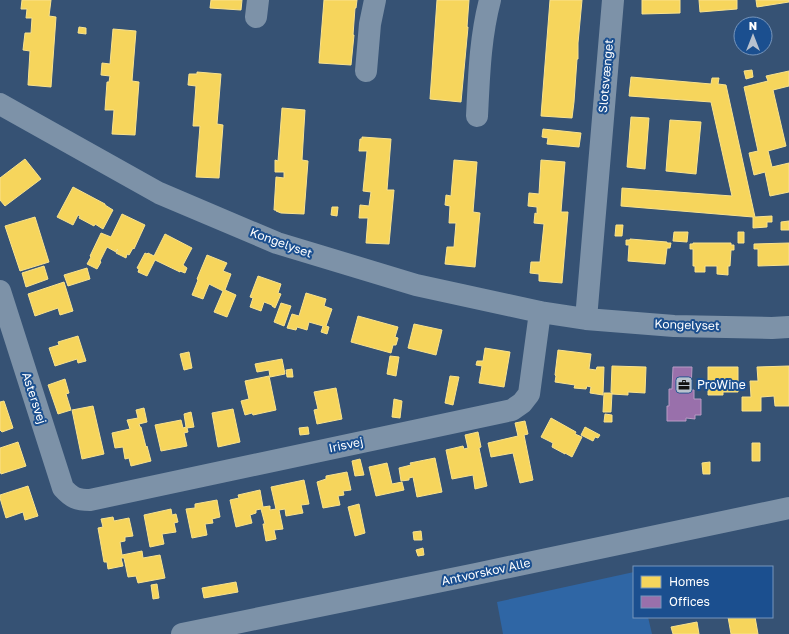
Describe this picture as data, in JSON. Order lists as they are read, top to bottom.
{
  "streets": {
    "street": [
      "Slotsvænget",
      "Kongelyset",
      "Astersvej",
      "Irisvej",
      "Antvorskov Alle"
    ]
  },
  "crossings": [
    ["Slotsvænget", "Kongelyset"],
    ["Kongelyset", "Irisvej"],
    ["Astersvej", "Irisvej"]
  ],
  "places": {
    "office": ["ProWine"]
  },
  "legend": ["Homes", "Offices"],
  "north": "top"
}
